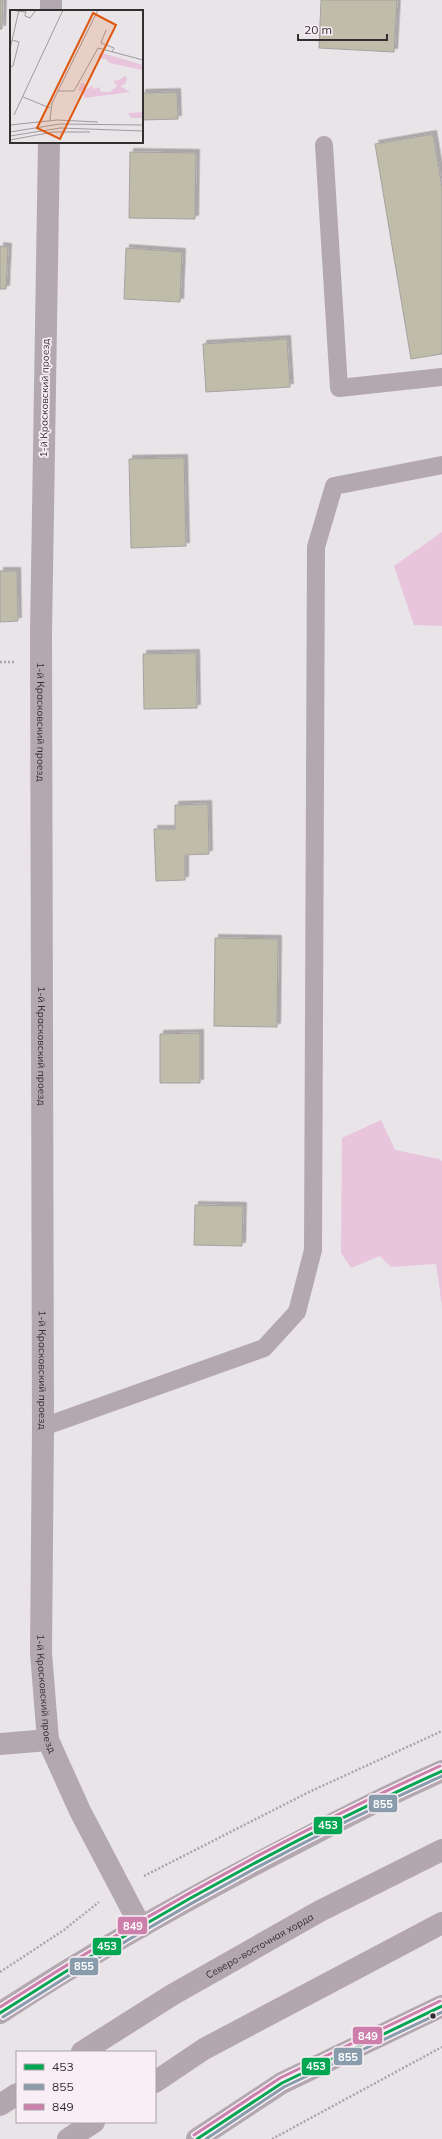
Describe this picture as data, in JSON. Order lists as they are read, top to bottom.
{
  "streets": {
    "highway": ["Северо-восточная хорда"],
    "street": ["1-й Красковский проезд"]
  },
  "lines": ["transit line 849", "transit line 453", "transit line 855"],
  "legend": ["453", "855", "849"],
  "scale_bar": "20 m"
}
